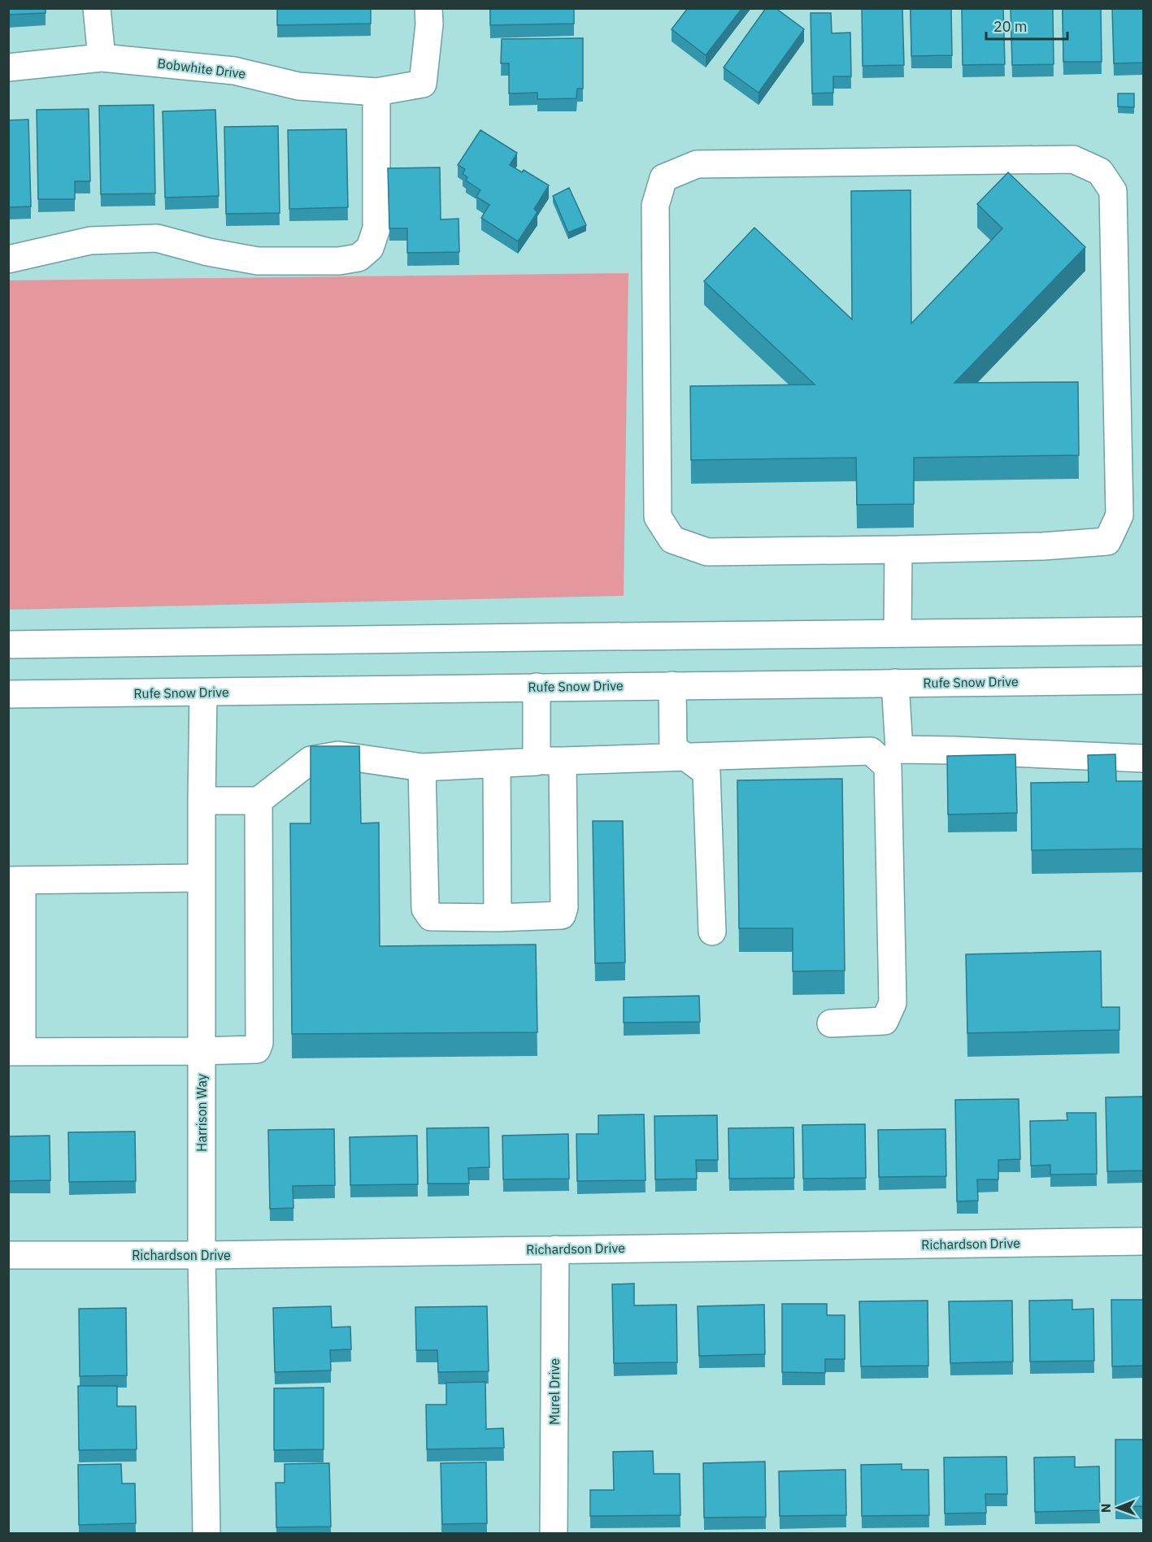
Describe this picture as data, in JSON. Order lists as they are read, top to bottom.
{
  "streets": {
    "street": [
      "Bobwhite Drive",
      "Rufe Snow Drive",
      "Harrison Way",
      "Richardson Drive",
      "Murel Drive"
    ]
  },
  "crossings": [
    ["Rufe Snow Drive", "Harrison Way"],
    ["Harrison Way", "Richardson Drive"],
    ["Richardson Drive", "Murel Drive"]
  ],
  "scale_bar": "20 m",
  "north": "left"
}
